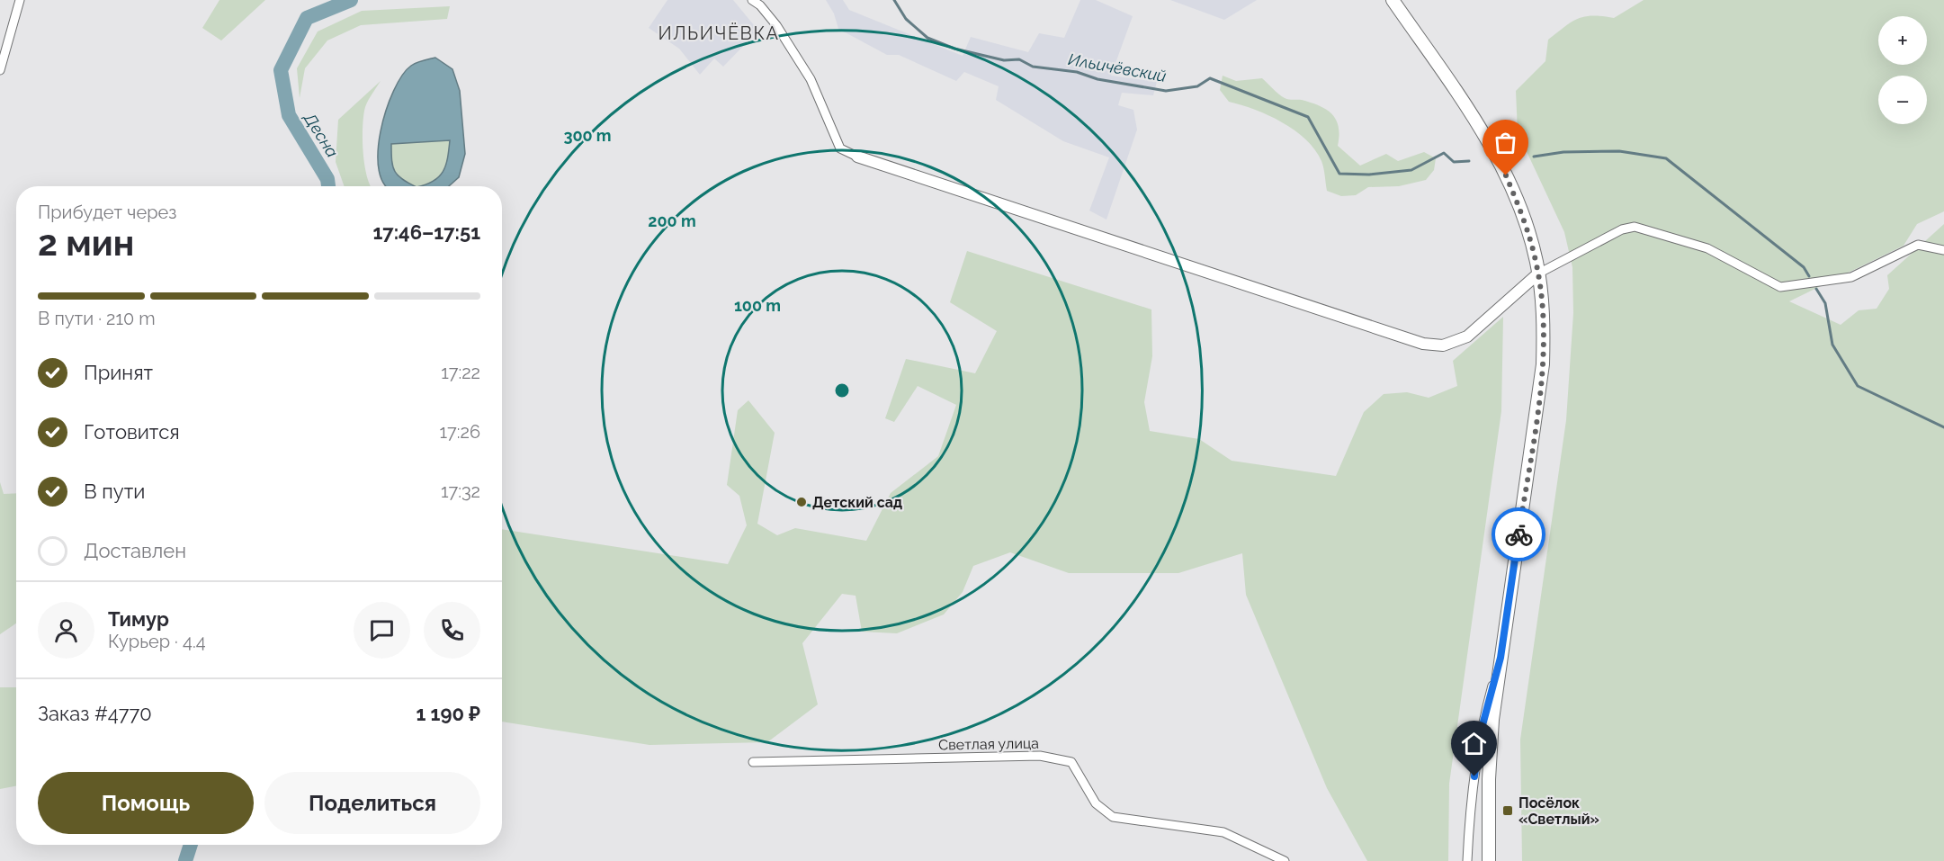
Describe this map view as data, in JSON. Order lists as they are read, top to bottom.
{
  "streets": {
    "street": ["Светлая улица"]
  },
  "districts": ["ИЛЬИЧЁВКА"],
  "water": ["Ильичёвский", "Десна"],
  "places": {
    "other": ["Детский сад"],
    "transit": ["Посёлок «Светлый»"]
  },
  "page": {
    "map_buttons": ["+", "−"],
    "heading": ["2 мин", "Прибудет через", "17:46–17:51"],
    "panel": [
      "Тимур",
      "Курьер · 4.4",
      "Заказ #4770",
      "1 190 ₽"
    ],
    "bar": "В пути · 210 m",
    "list": [
      ["Принят", "17:22"],
      ["Готовится", "17:26"],
      ["В пути", "17:32"],
      "Доставлен"
    ],
    "buttons": ["Помощь", "Поделиться"]
  },
  "rings": ["300 m", "200 m", "100 m"]
}
